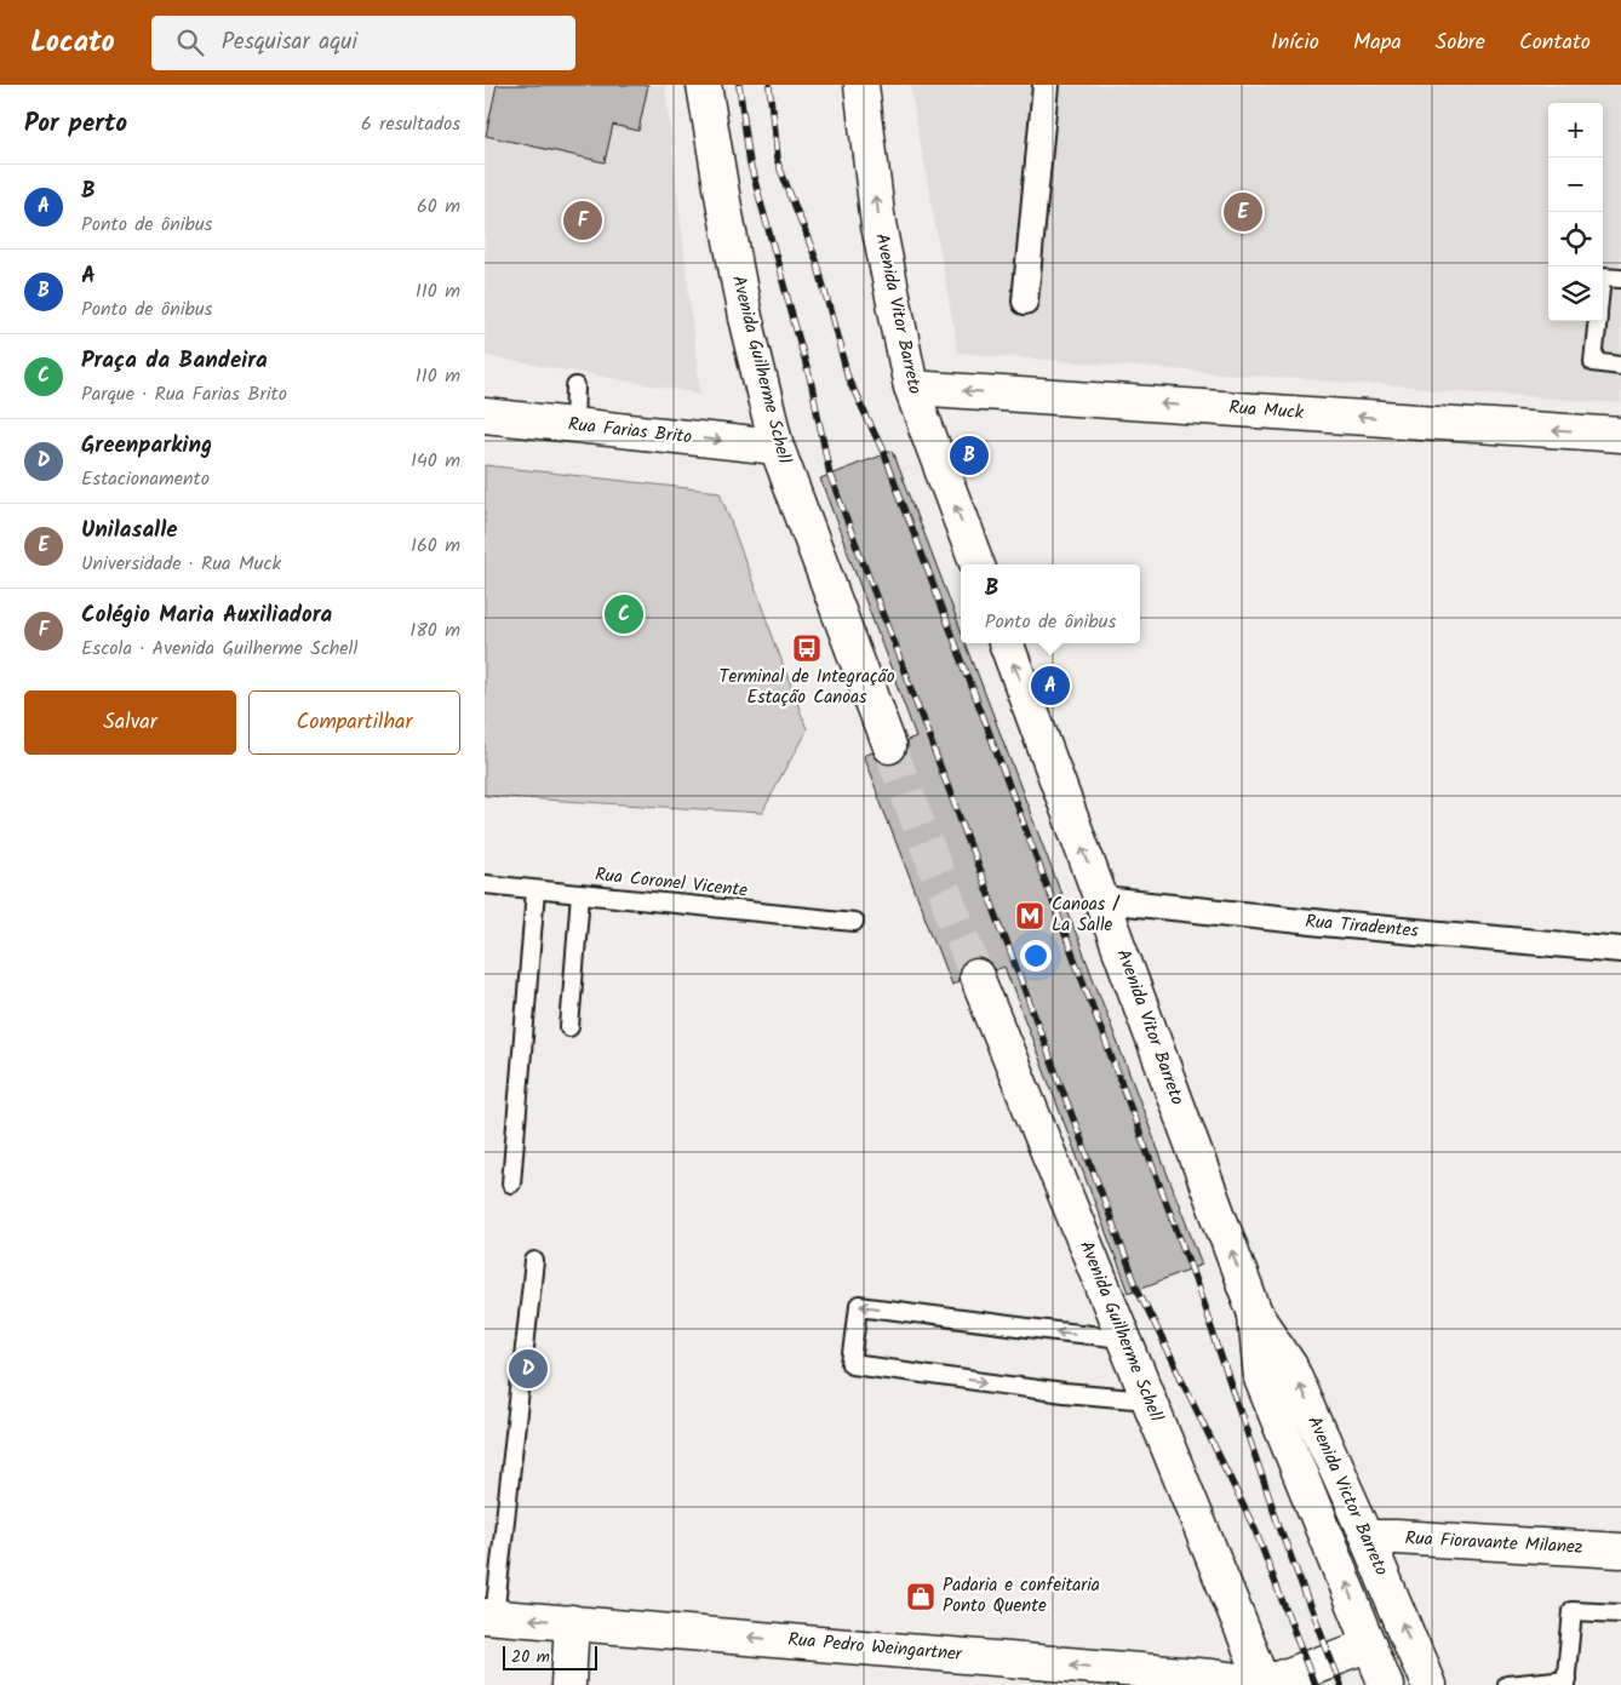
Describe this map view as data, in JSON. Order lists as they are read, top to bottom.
{
  "streets": {
    "main road": [
      "Avenida Vitor Barreto",
      "Avenida Guilherme Schell",
      "Rua Muck",
      "Rua Farias Brito",
      "Avenida Victor Barreto",
      "Rua Fioravante Milanez",
      "Rua Pedro Weingartner"
    ],
    "street": ["Rua Tiradentes"],
    "lane": ["Rua Coronel Vicente"]
  },
  "crossings": [
    ["Avenida Vitor Barreto", "Rua Muck"],
    ["Avenida Vitor Barreto", "Rua Tiradentes"],
    ["Avenida Vitor Barreto", "Avenida Victor Barreto"],
    ["Avenida Guilherme Schell", "Rua Farias Brito"],
    ["Avenida Guilherme Schell", "Rua Pedro Weingartner"],
    ["Avenida Victor Barreto", "Rua Fioravante Milanez"]
  ],
  "one_way": [
    "Avenida Vitor Barreto",
    "Rua Muck",
    "Rua Farias Brito",
    "Rua Pedro Weingartner"
  ],
  "places": {
    "bus stop": ["Terminal de Integração Estação Canoas"],
    "metro station": ["Canoas / La Salle"],
    "shop": ["Padaria e confeitaria Ponto Quente"]
  },
  "scale_bar": "20 m",
  "page": {
    "header": "Locato",
    "search": "Pesquisar aqui",
    "nav": [
      "Início",
      "Mapa",
      "Sobre",
      "Contato"
    ],
    "heading": ["Por perto", "6 resultados"],
    "map_buttons": ["+", "−"],
    "list": [
      {
        "mark": "A",
        "name": "B",
        "note": "Ponto de ônibus",
        "value": "60 m"
      },
      {
        "mark": "B",
        "name": "A",
        "note": "Ponto de ônibus",
        "value": "110 m"
      },
      {
        "mark": "C",
        "name": "Praça da Bandeira",
        "note": "Parque · Rua Farias Brito",
        "value": "110 m"
      },
      {
        "mark": "D",
        "name": "Greenparking",
        "note": "Estacionamento",
        "value": "140 m"
      },
      {
        "mark": "E",
        "name": "Unilasalle",
        "note": "Universidade · Rua Muck",
        "value": "160 m"
      },
      {
        "mark": "F",
        "name": "Colégio Maria Auxiliadora",
        "note": "Escola · Avenida Guilherme Schell",
        "value": "180 m"
      }
    ],
    "pins": [
      "E",
      "F",
      "B",
      "C",
      "A",
      "D"
    ],
    "popup": ["B", "Ponto de ônibus"],
    "buttons": ["Salvar", "Compartilhar"],
    "scale": "20 m"
  }
}
